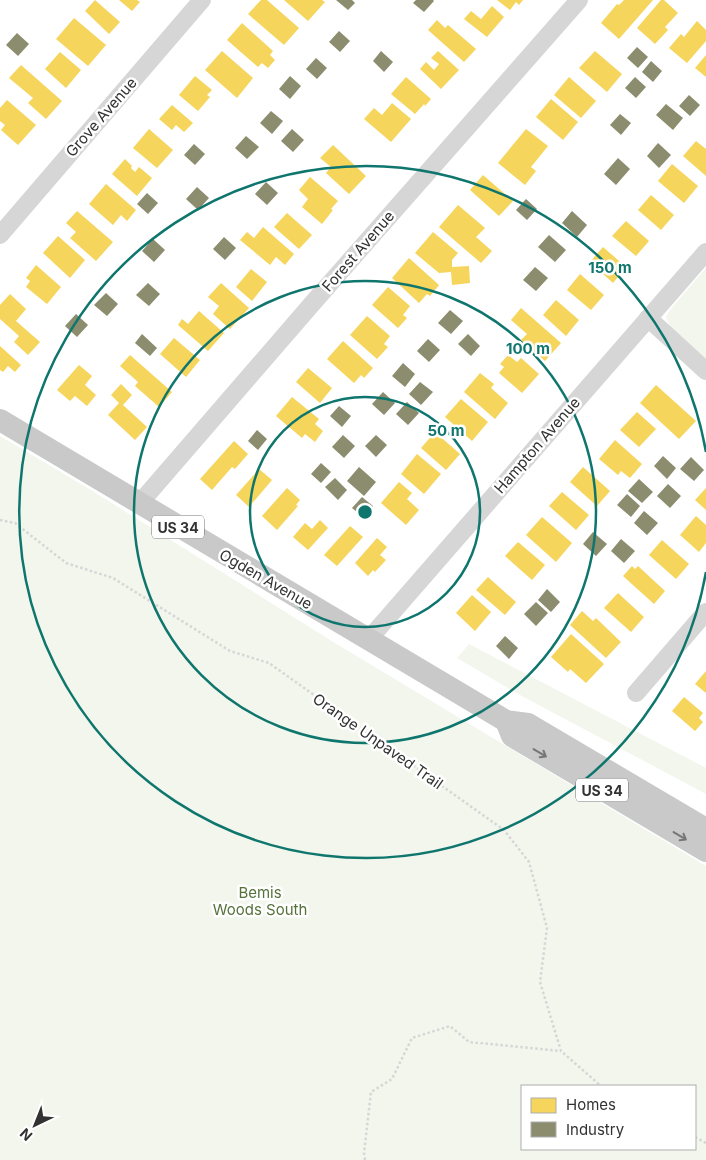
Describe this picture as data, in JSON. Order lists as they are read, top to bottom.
{
  "streets": {
    "main road": ["US 34", "Ogden Avenue"],
    "street": ["Grove Avenue", "Forest Avenue", "Hampton Avenue"],
    "path": ["Orange Unpaved Trail"]
  },
  "crossings": [
    ["Forest Avenue", "Ogden Avenue"],
    ["Hampton Avenue", "Ogden Avenue"]
  ],
  "parks": ["Bemis Woods South"],
  "legend": ["Homes", "Industry"],
  "north": "bottom left",
  "rings": ["150 m", "100 m", "50 m"]
}
